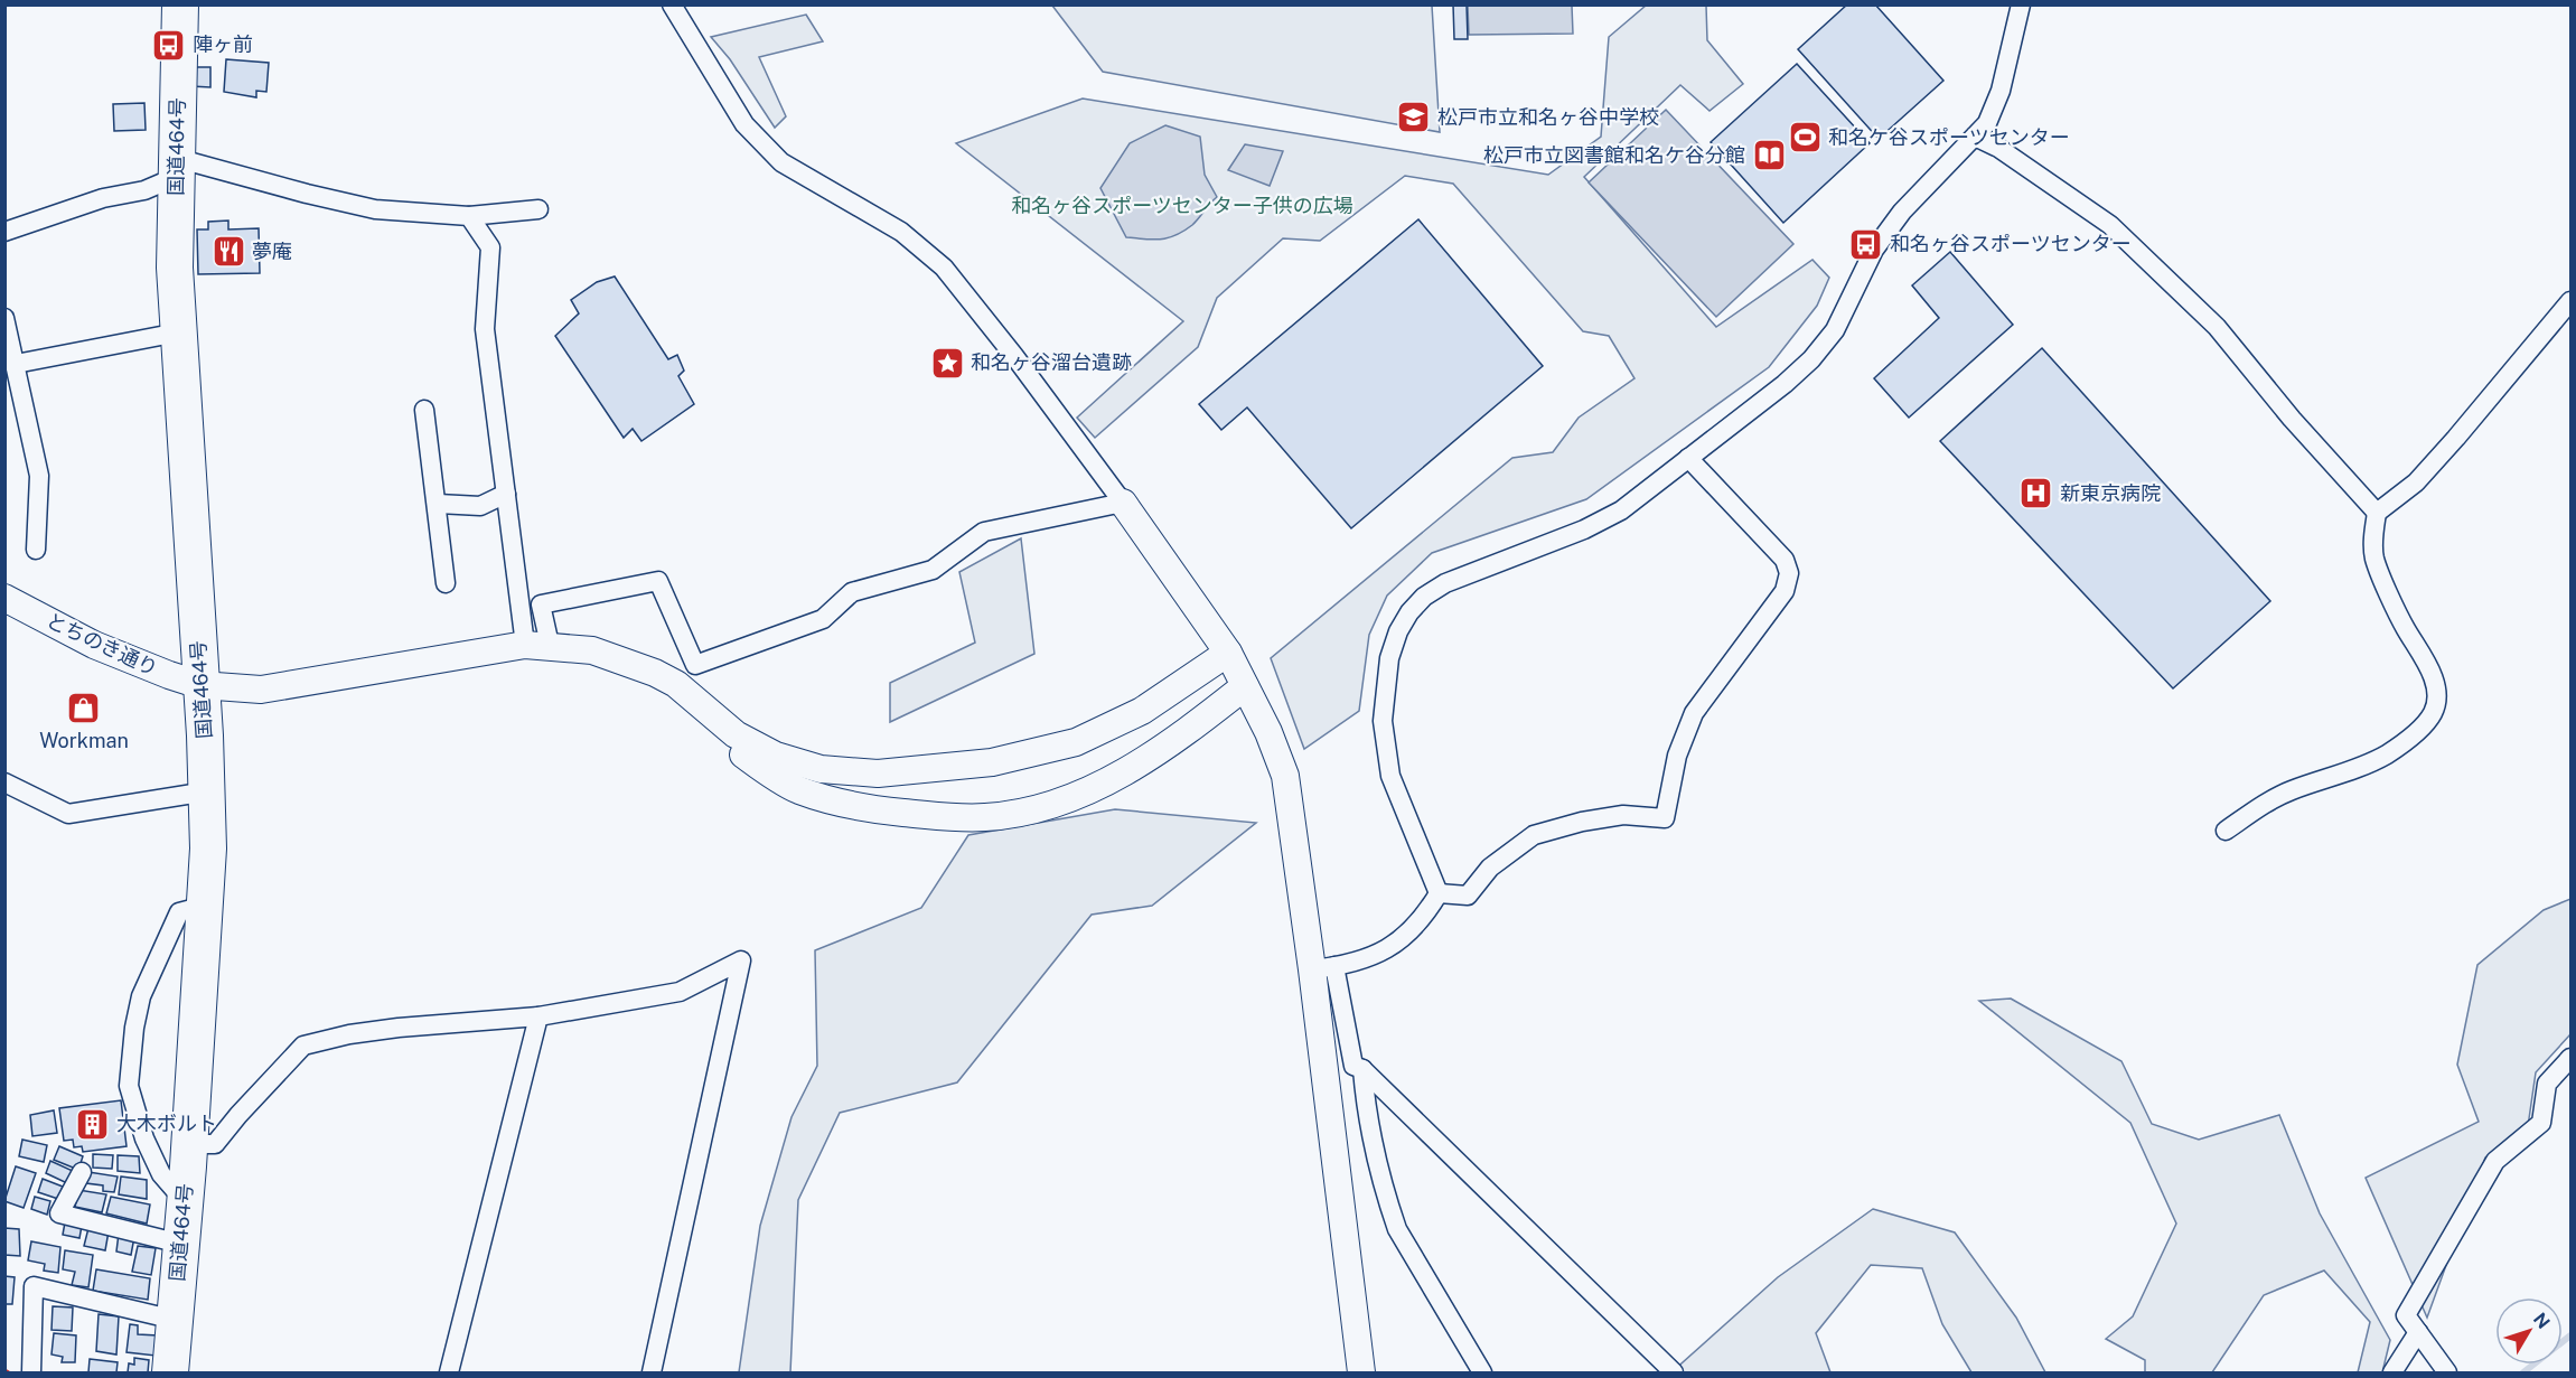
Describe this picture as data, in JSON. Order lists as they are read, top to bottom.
{
  "streets": {
    "highway": ["国道464号"],
    "street": ["とちのき通り"]
  },
  "crossings": [
    ["国道464号", "とちのき通り"]
  ],
  "parks": ["和名ヶ谷スポーツセンター子供の広場"],
  "places": {
    "bus stop": ["陣ヶ前", "和名ヶ谷スポーツセンター"],
    "school or university": ["松戸市立和名ヶ谷中学校"],
    "sports": ["和名ケ谷スポーツセンター"],
    "library": ["松戸市立図書館和名ケ谷分館"],
    "restaurant": ["夢庵"],
    "place": ["和名ヶ谷溜台遺跡"],
    "hospital": ["新東京病院"],
    "shop": ["Workman"],
    "building": ["大木ボルト"]
  },
  "north": "top right"
}
